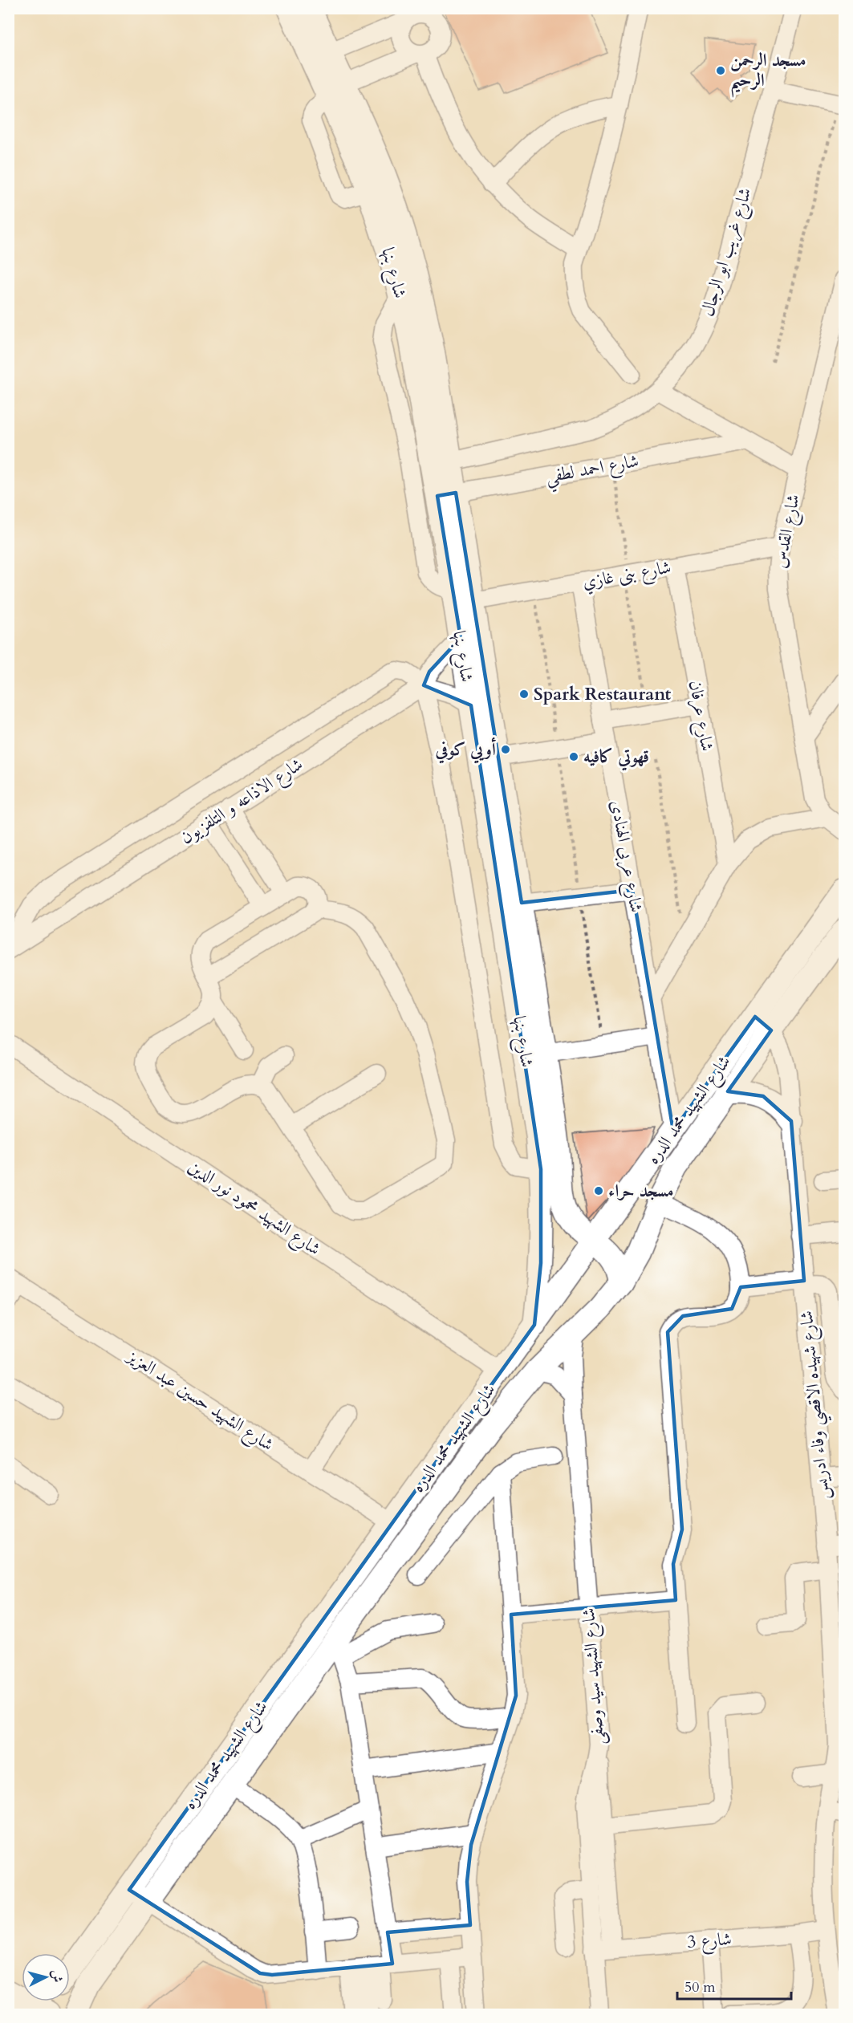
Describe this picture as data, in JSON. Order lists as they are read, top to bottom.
{
  "streets": {
    "main road": ["شارع بنها", "شارع الشهيد محمد الدره"],
    "street": [
      "شارع غريب ابو الرجال",
      "شارع احمد لطفي",
      "شارع القدس",
      "شارع بنى غازي",
      "شارع عرفان",
      "شارع الاذاعه و التلفزيون",
      "شارع عربى الهنادى",
      "شارع الشهيد محمود نور الدين",
      "شارع الشهيد حسين عبد العزيز",
      "شارع شهيده الاقصي وفاء ادريس",
      "شارع الشهيد سيد وصفى",
      "شارع 3"
    ]
  },
  "crossings": [
    ["شارع غريب ابو الرجال", "شارع بنها"],
    ["شارع بنها", "شارع احمد لطفي"],
    ["شارع بنها", "شارع بنى غازي"],
    ["شارع بنها", "شارع الاذاعه و التلفزيون"],
    ["شارع بنها", "شارع الشهيد محمد الدره"],
    ["شارع القدس", "شارع بنى غازي"],
    ["شارع بنى غازي", "شارع عرفان"],
    ["شارع بنى غازي", "شارع عربى الهنادى"],
    ["شارع عربى الهنادى", "شارع الشهيد محمد الدره"],
    ["شارع الشهيد محمد الدره", "شارع الشهيد محمود نور الدين"],
    ["شارع الشهيد محمد الدره", "شارع الشهيد حسين عبد العزيز"],
    ["شارع الشهيد محمد الدره", "شارع شهيده الاقصي وفاء ادريس"],
    ["شارع الشهيد محمد الدره", "شارع الشهيد سيد وصفى"],
    ["شارع شهيده الاقصي وفاء ادريس", "شارع 3"],
    ["شارع الشهيد سيد وصفى", "شارع 3"]
  ],
  "places": [
    "مسجد الرحمن الرحيم",
    "Spark Restaurant",
    "أويي كوفي",
    "قهوتي كافيه",
    "مسجد حراء"
  ],
  "scale_bar": "50 m",
  "north": "right"
}
